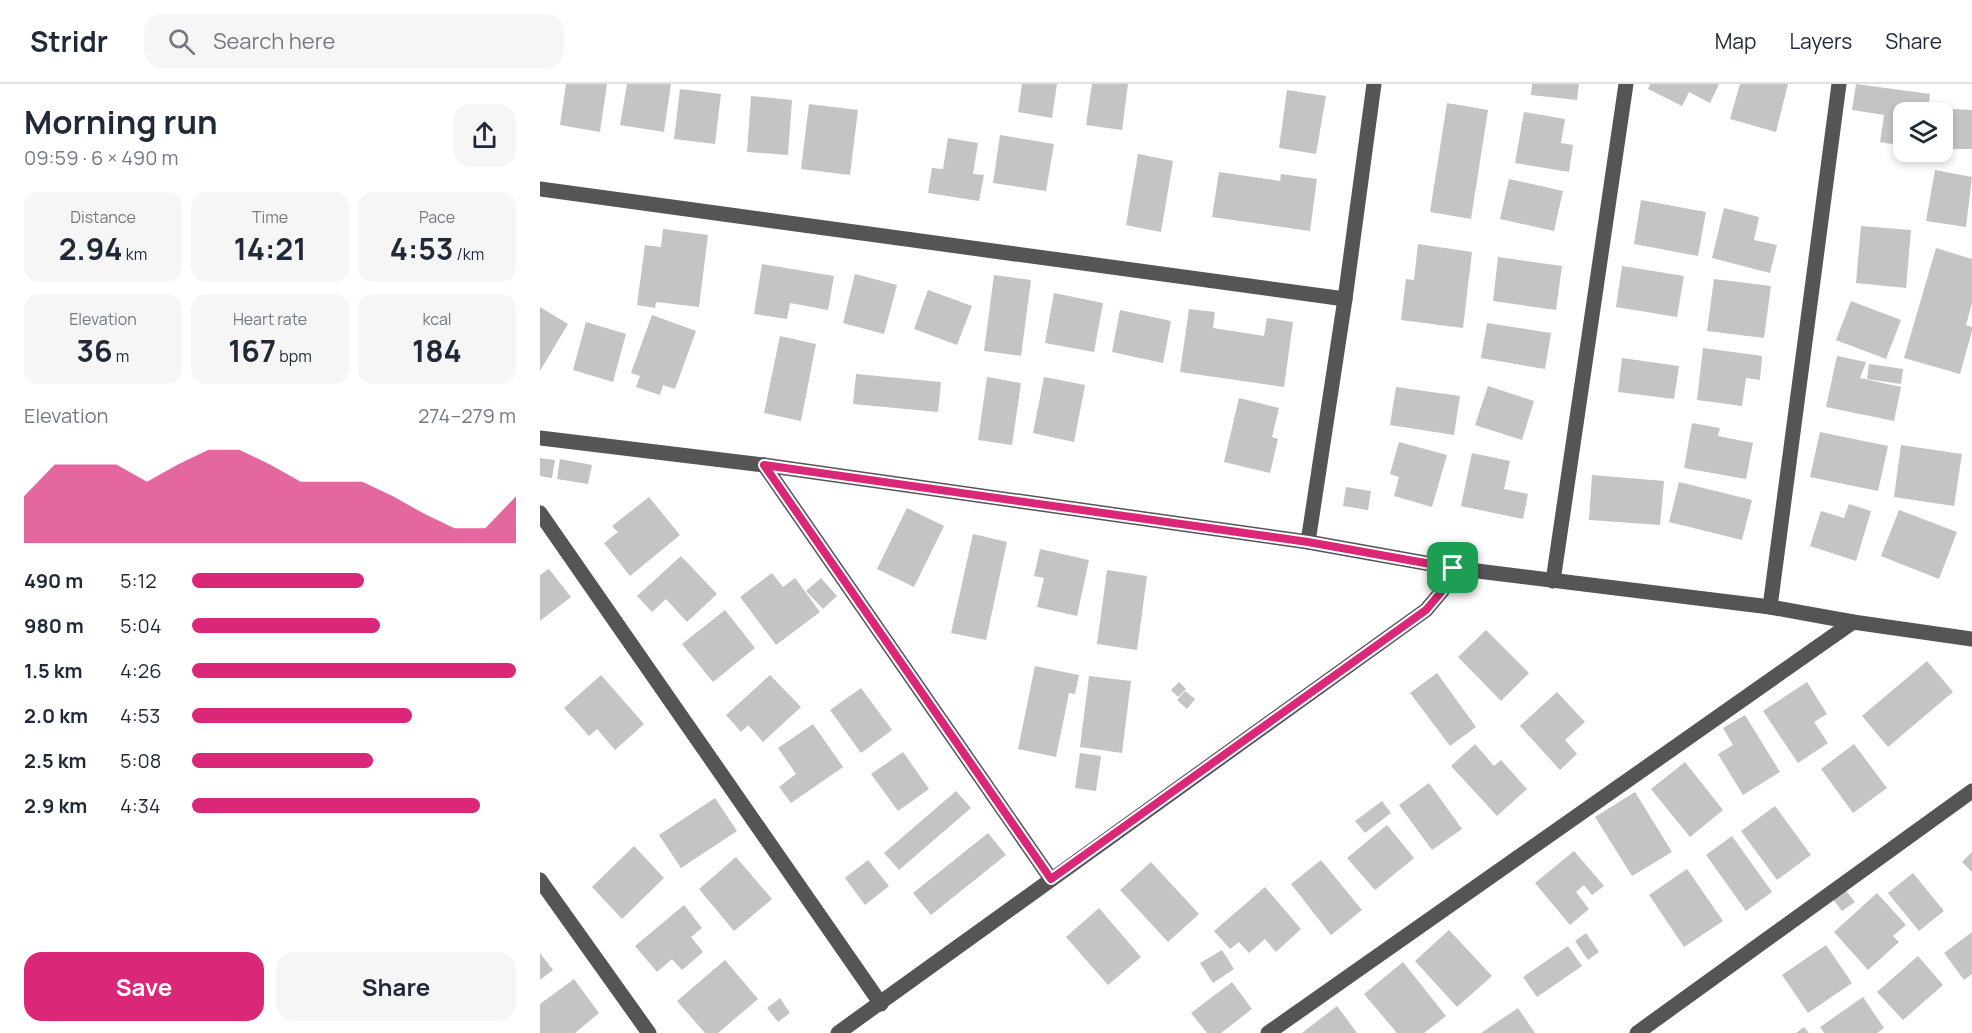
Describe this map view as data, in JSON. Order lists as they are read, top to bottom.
{
  "page": {
    "header": "Stridr",
    "search": "Search here",
    "nav": ["Map", "Layers", "Share"],
    "heading": ["Morning run", "09:59 · 6 × 490 m"],
    "stats": [
      ["Distance", "2.94 km"],
      ["Time", "14:21"],
      ["Pace", "4:53 /km"],
      ["Elevation", "36 m"],
      ["Heart rate", "167 bpm"],
      ["kcal", "184"]
    ],
    "chart": ["Elevation", "274–279 m"],
    "list": [
      {
        "name": "490 m",
        "note": "5:12"
      },
      {
        "name": "980 m",
        "note": "5:04"
      },
      {
        "name": "1.5 km",
        "note": "4:26"
      },
      {
        "name": "2.0 km",
        "note": "4:53"
      },
      {
        "name": "2.5 km",
        "note": "5:08"
      },
      {
        "name": "2.9 km",
        "note": "4:34"
      }
    ],
    "buttons": ["Save", "Share"]
  }
}
